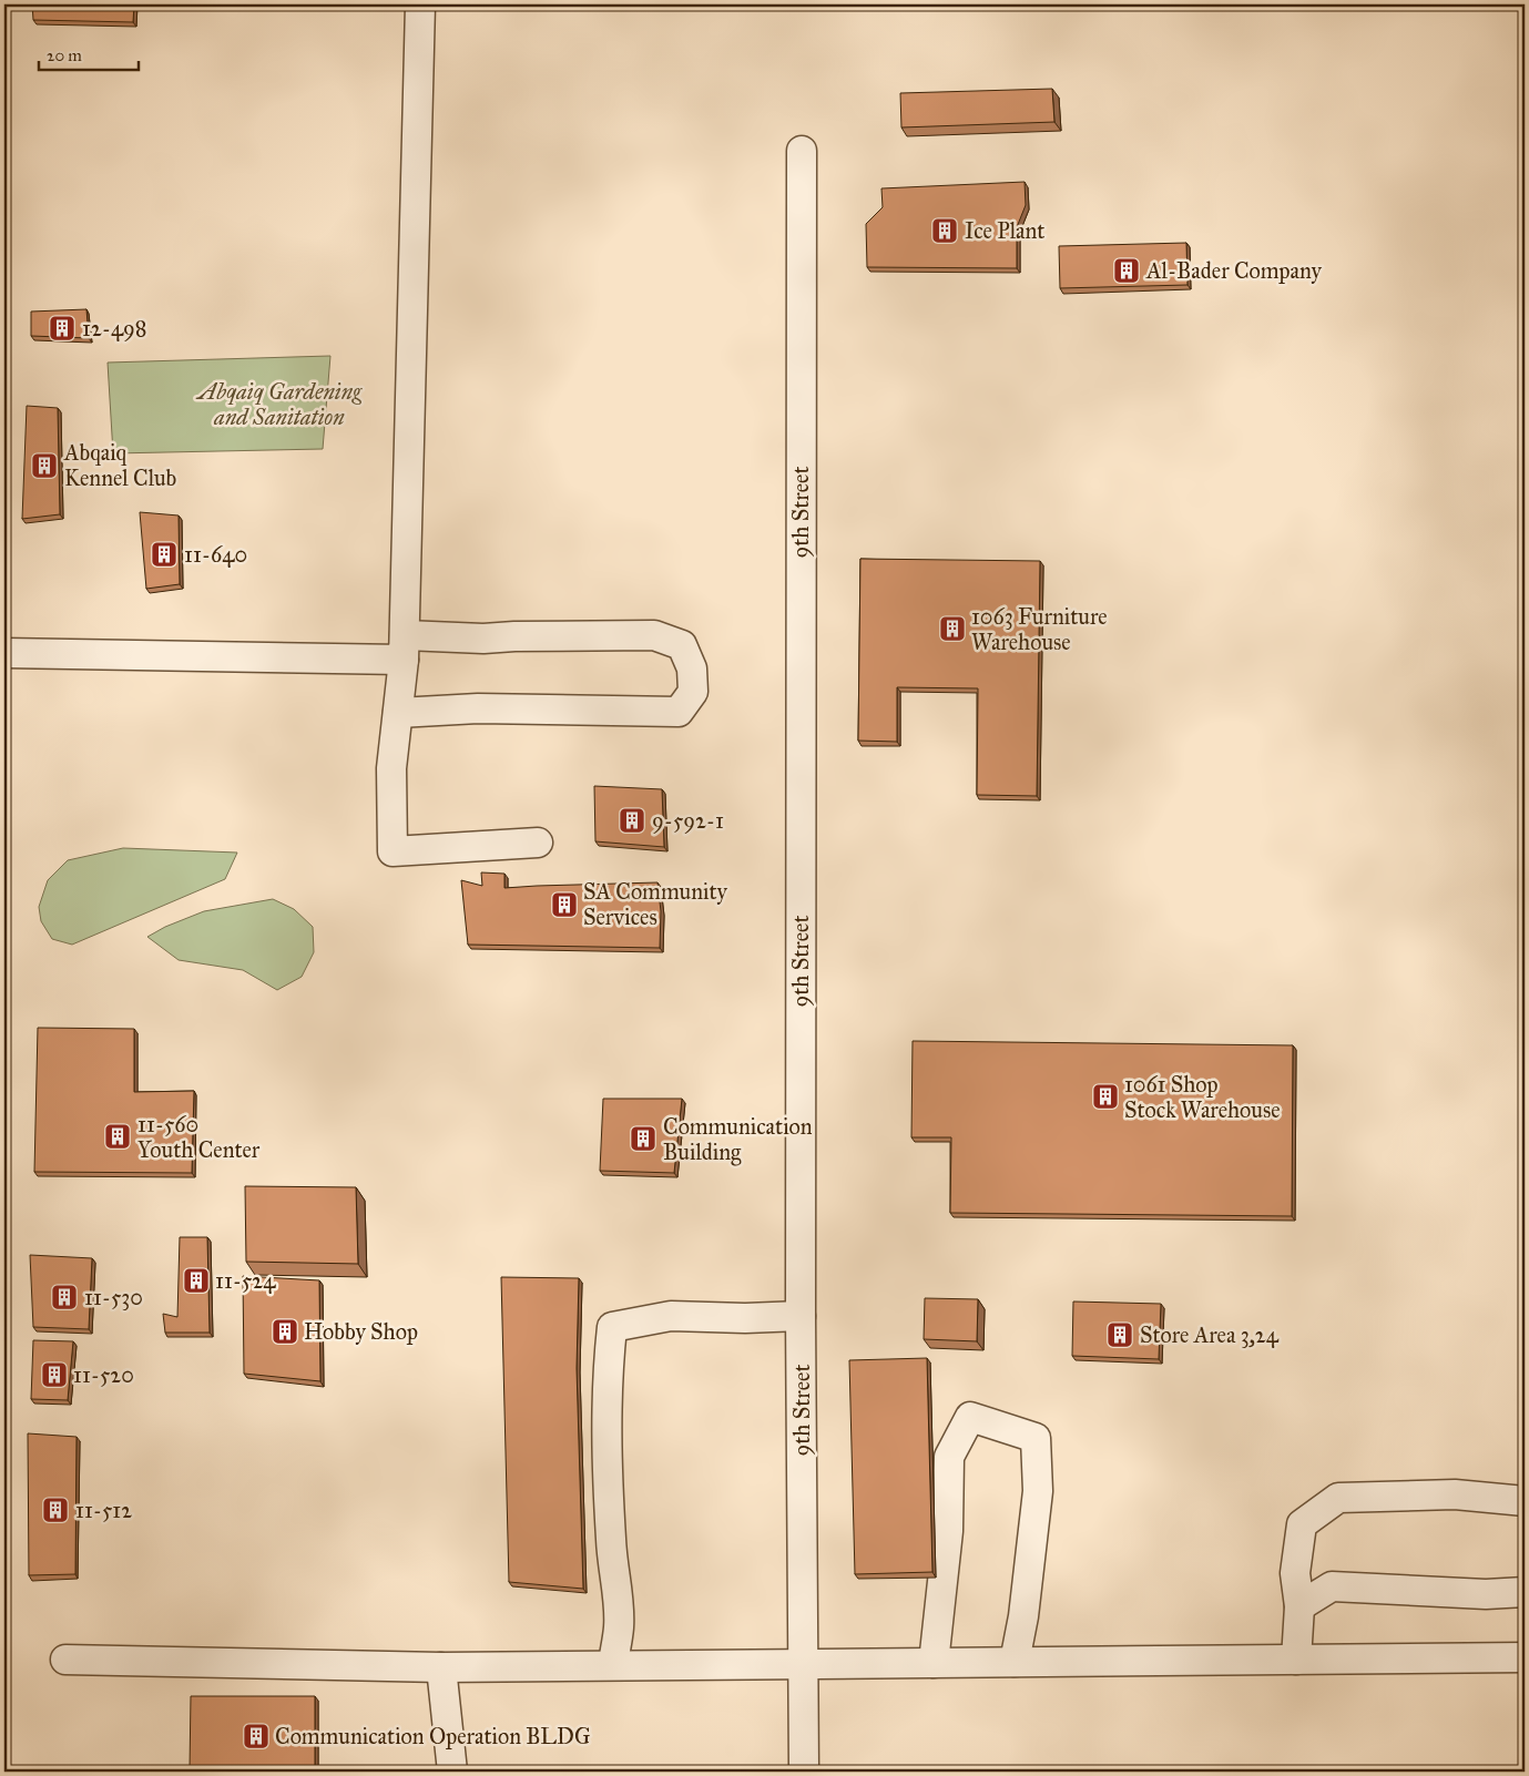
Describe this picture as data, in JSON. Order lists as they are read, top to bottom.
{
  "streets": {
    "street": ["9th Street"]
  },
  "parks": ["Abqaiq Gardening and Sanitation"],
  "places": {
    "building": [
      "Ice Plant",
      "Al-Bader Company",
      "12-498",
      "Abqaiq Kennel Club",
      "11-640",
      "1063 Furniture Warehouse",
      "9-592-1",
      "SA Community Services",
      "1061 Shop Stock Warehouse",
      "11-560 Youth Center",
      "Communication Building",
      "11-524",
      "11-530",
      "Hobby Shop",
      "Store Area 3,24",
      "11-520",
      "11-512",
      "Communication Operation BLDG"
    ]
  },
  "scale_bar": "20 m"
}
